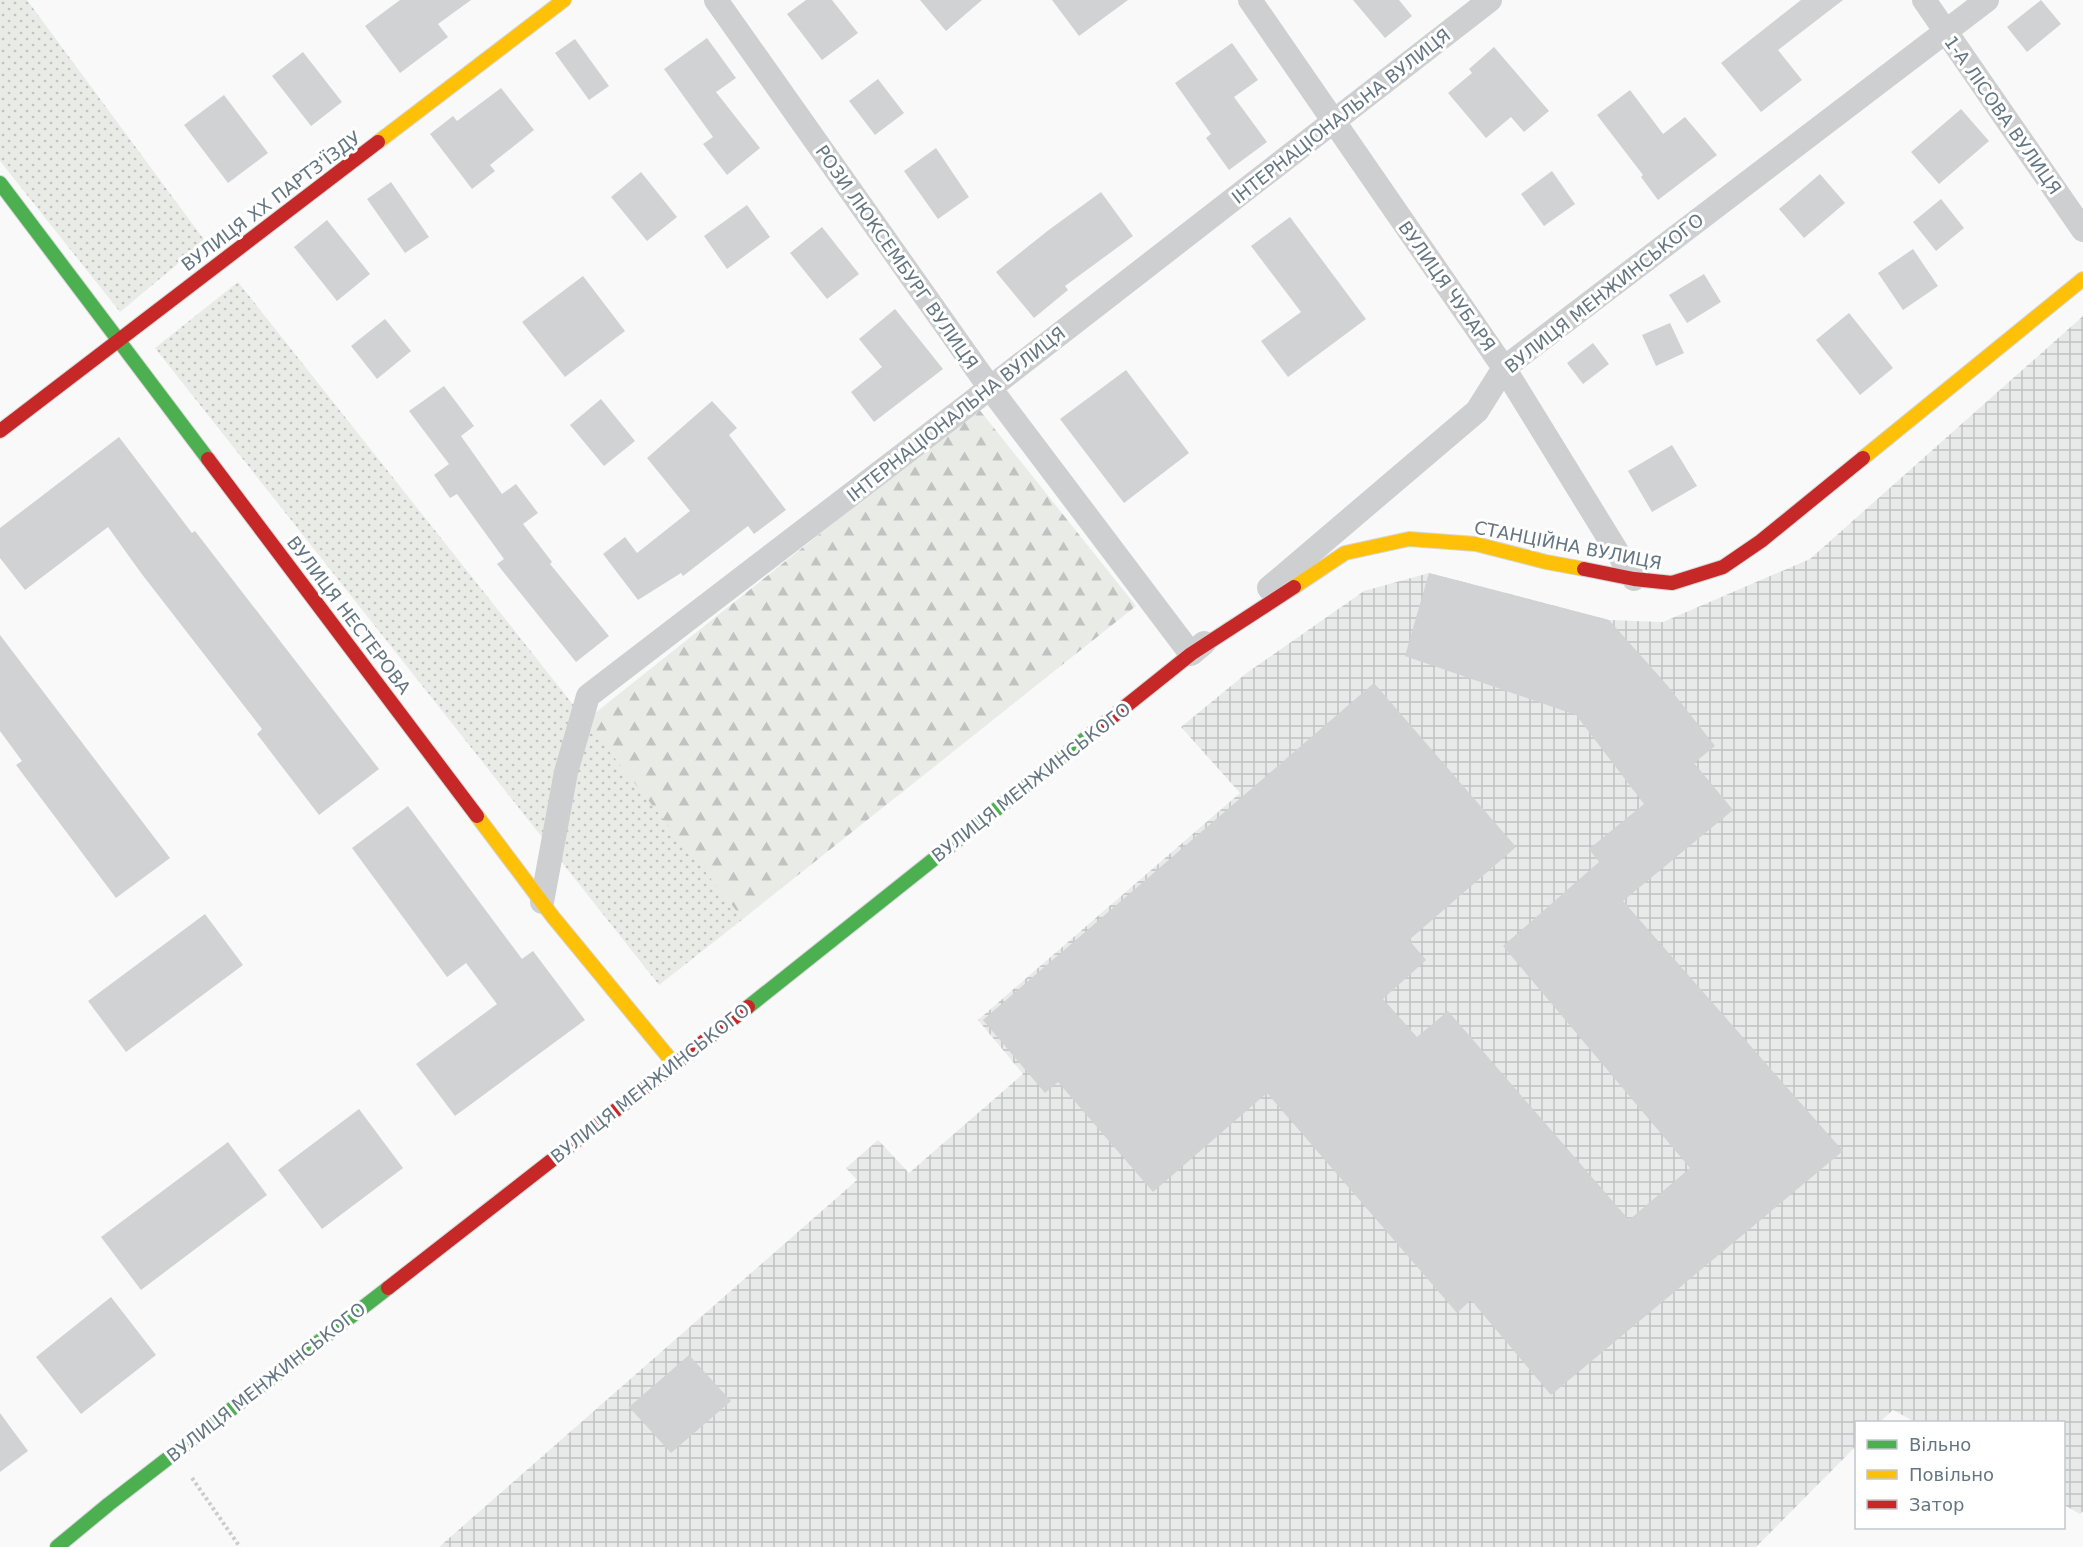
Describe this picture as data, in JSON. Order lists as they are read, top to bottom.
{
  "streets": {
    "street": [
      "1-А ЛІСОВА ВУЛИЦЯ",
      "ІНТЕРНАЦІОНАЛЬНА ВУЛИЦЯ",
      "ВУЛИЦЯ XX ПАРТЗ'ЇЗДУ",
      "РОЗИ ЛЮКСЕМБУРГ ВУЛИЦЯ",
      "ВУЛИЦЯ ЧУБАРЯ",
      "ВУЛИЦЯ МЕНЖИНСЬКОГО",
      "СТАНЦІЙНА ВУЛИЦЯ",
      "ВУЛИЦЯ НЕСТЕРОВА"
    ]
  },
  "crossings": [
    ["1-А ЛІСОВА ВУЛИЦЯ", "ВУЛИЦЯ МЕНЖИНСЬКОГО"],
    ["ІНТЕРНАЦІОНАЛЬНА ВУЛИЦЯ", "РОЗИ ЛЮКСЕМБУРГ ВУЛИЦЯ"],
    ["ІНТЕРНАЦІОНАЛЬНА ВУЛИЦЯ", "ВУЛИЦЯ ЧУБАРЯ"],
    ["ІНТЕРНАЦІОНАЛЬНА ВУЛИЦЯ", "ВУЛИЦЯ НЕСТЕРОВА"],
    ["ВУЛИЦЯ XX ПАРТЗ'ЇЗДУ", "ВУЛИЦЯ НЕСТЕРОВА"],
    ["РОЗИ ЛЮКСЕМБУРГ ВУЛИЦЯ", "ВУЛИЦЯ МЕНЖИНСЬКОГО"],
    ["РОЗИ ЛЮКСЕМБУРГ ВУЛИЦЯ", "СТАНЦІЙНА ВУЛИЦЯ"],
    ["ВУЛИЦЯ ЧУБАРЯ", "ВУЛИЦЯ МЕНЖИНСЬКОГО"],
    ["ВУЛИЦЯ ЧУБАРЯ", "СТАНЦІЙНА ВУЛИЦЯ"],
    ["ВУЛИЦЯ МЕНЖИНСЬКОГО", "СТАНЦІЙНА ВУЛИЦЯ"],
    ["ВУЛИЦЯ МЕНЖИНСЬКОГО", "ВУЛИЦЯ НЕСТЕРОВА"]
  ],
  "legend": ["Вільно", "Повільно", "Затор"]
}
